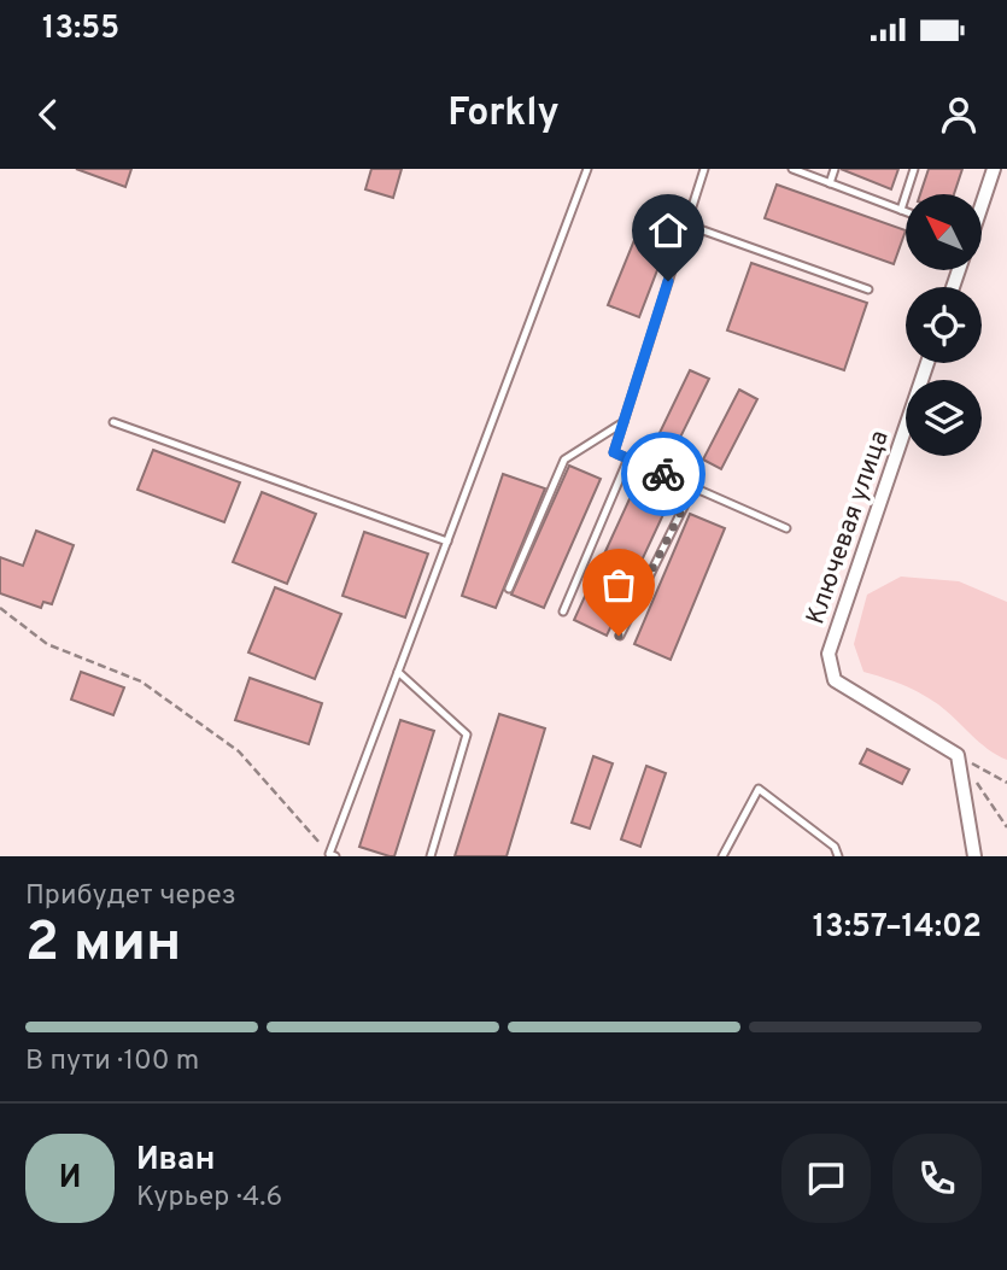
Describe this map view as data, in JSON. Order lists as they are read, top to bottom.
{
  "streets": {
    "street": ["Ключевая улица"]
  },
  "north": "top left",
  "page": {
    "status": "13:55",
    "header": "Forkly",
    "heading": ["2 мин", "Прибудет через", "13:57–14:02"],
    "panel": ["Иван", "Курьер · 4.6"],
    "bar": "В пути · 100 m",
    "round": "И"
  }
}
